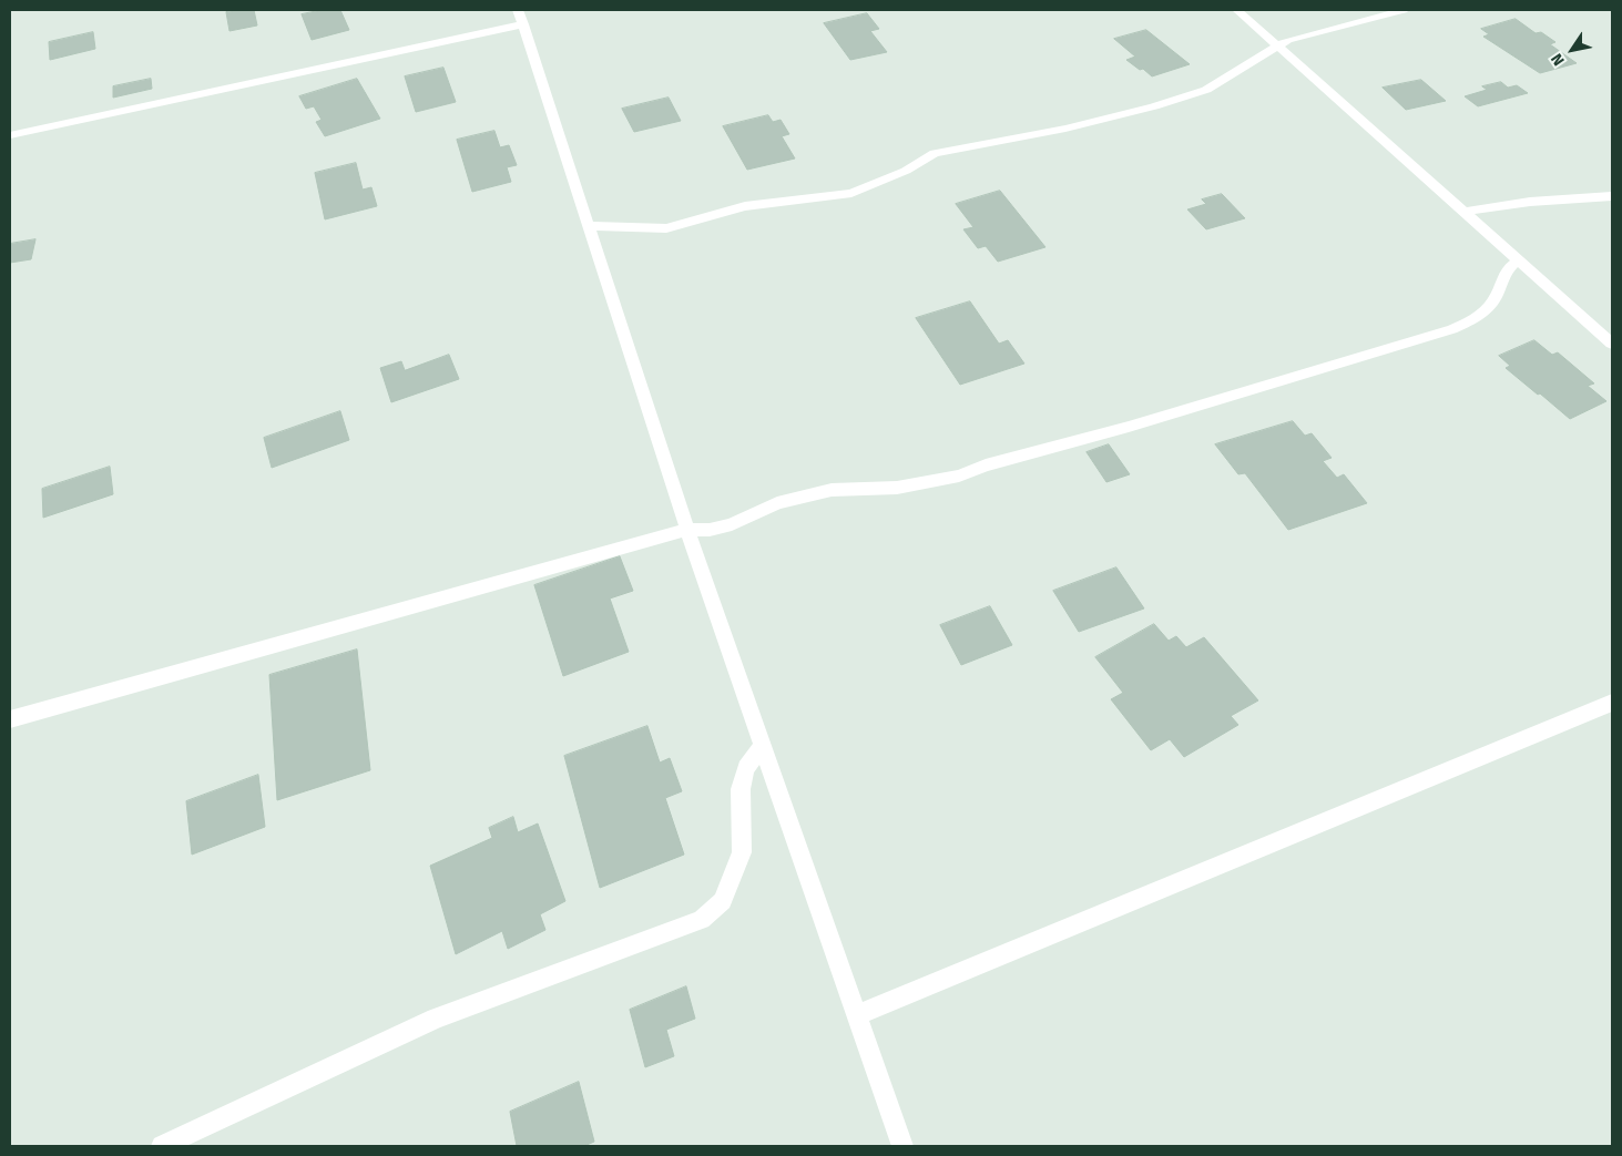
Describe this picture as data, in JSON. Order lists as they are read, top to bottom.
{
  "north": "bottom left"
}
